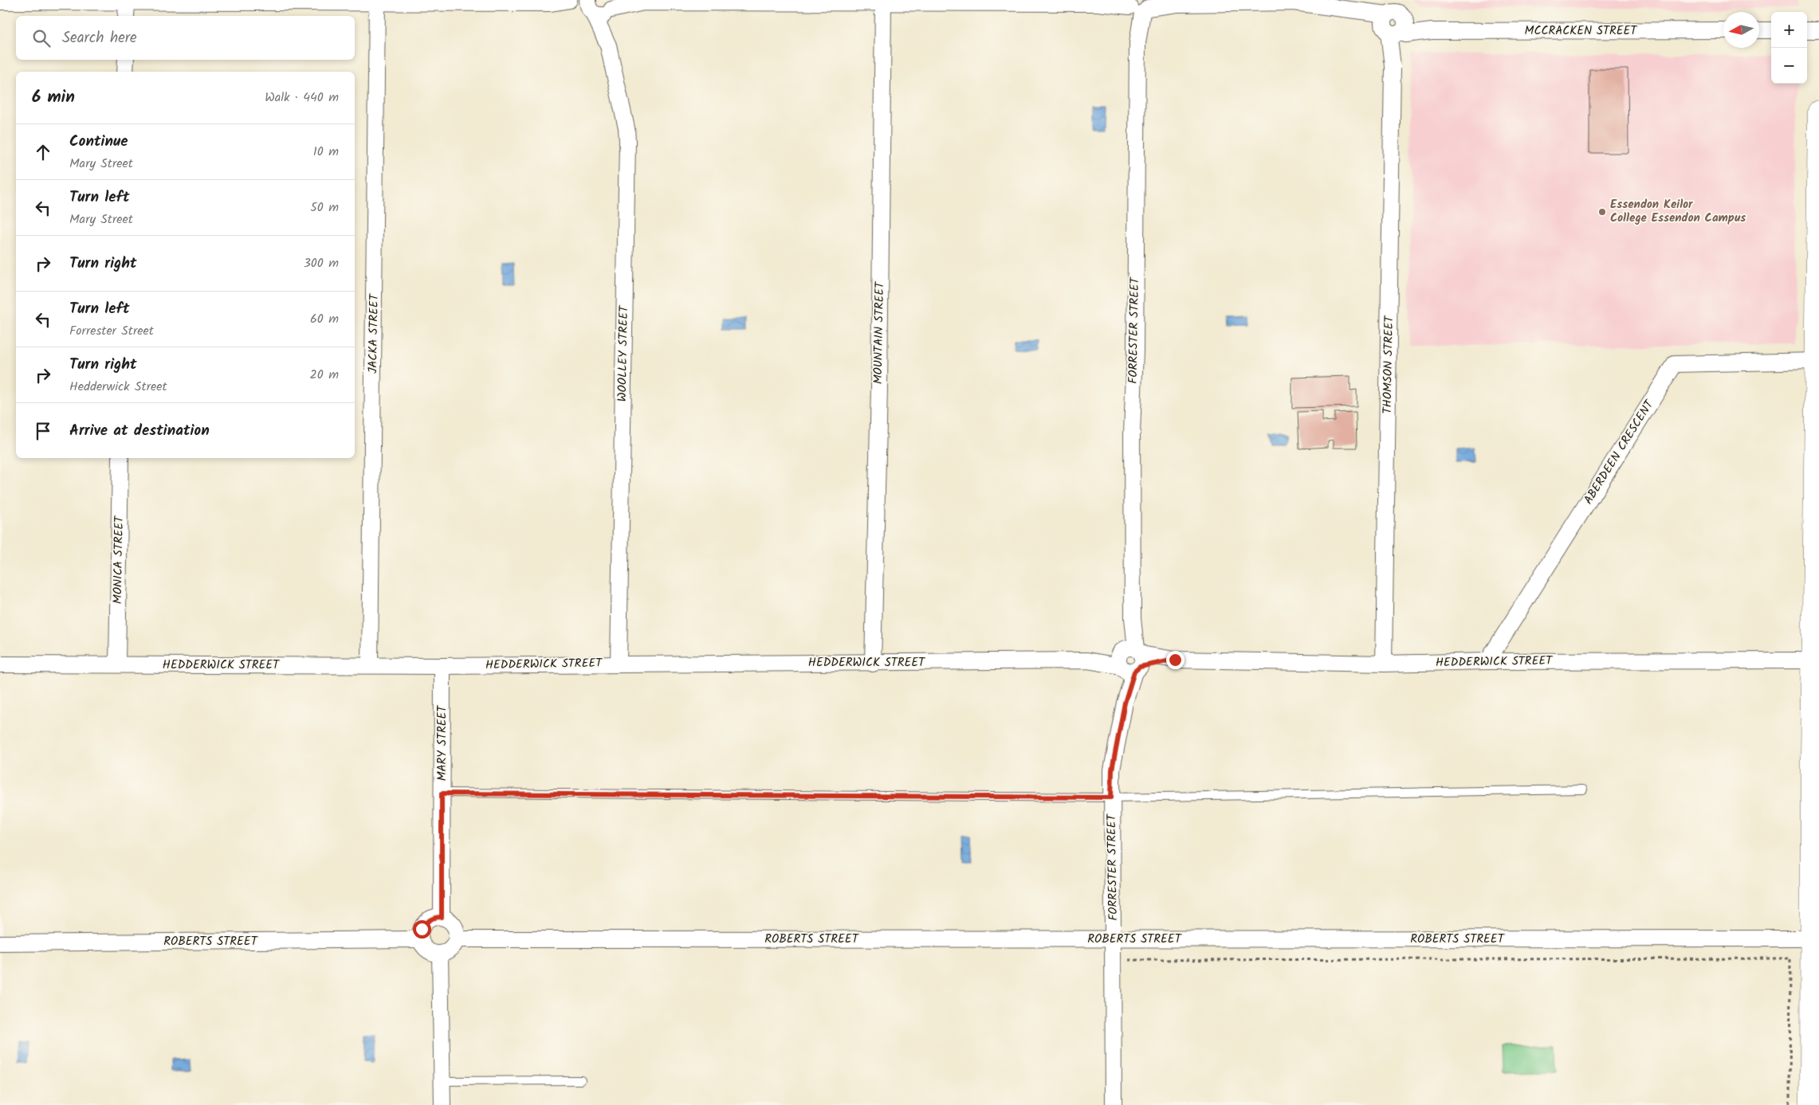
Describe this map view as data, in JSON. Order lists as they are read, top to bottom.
{
  "streets": {
    "street": [
      "MCCRACKEN STREET",
      "FORRESTER STREET",
      "MOUNTAIN STREET",
      "JACKA STREET",
      "WOOLLEY STREET",
      "THOMSON STREET",
      "ABERDEEN CRESCENT",
      "MONICA STREET",
      "HEDDERWICK STREET",
      "MARY STREET",
      "ROBERTS STREET"
    ]
  },
  "crossings": [
    ["MCCRACKEN STREET", "FORRESTER STREET"],
    ["MCCRACKEN STREET", "MOUNTAIN STREET"],
    ["MCCRACKEN STREET", "JACKA STREET"],
    ["MCCRACKEN STREET", "WOOLLEY STREET"],
    ["MCCRACKEN STREET", "THOMSON STREET"],
    ["FORRESTER STREET", "HEDDERWICK STREET"],
    ["FORRESTER STREET", "ROBERTS STREET"],
    ["MOUNTAIN STREET", "HEDDERWICK STREET"],
    ["JACKA STREET", "HEDDERWICK STREET"],
    ["WOOLLEY STREET", "HEDDERWICK STREET"],
    ["THOMSON STREET", "HEDDERWICK STREET"],
    ["ABERDEEN CRESCENT", "HEDDERWICK STREET"],
    ["MONICA STREET", "HEDDERWICK STREET"],
    ["HEDDERWICK STREET", "MARY STREET"],
    ["MARY STREET", "ROBERTS STREET"]
  ],
  "places": ["Essendon Keilor College Essendon Campus"],
  "north": "left",
  "page": {
    "map_buttons": ["+", "−"],
    "search": "Search here",
    "heading": ["6 min", "Walk · 440 m"],
    "list": [
      ["Continue", "Mary Street", "10 m"],
      ["Turn left", "Mary Street", "50 m"],
      ["Turn right", "300 m"],
      ["Turn left", "Forrester Street", "60 m"],
      ["Turn right", "Hedderwick Street", "20 m"],
      "Arrive at destination"
    ]
  }
}
